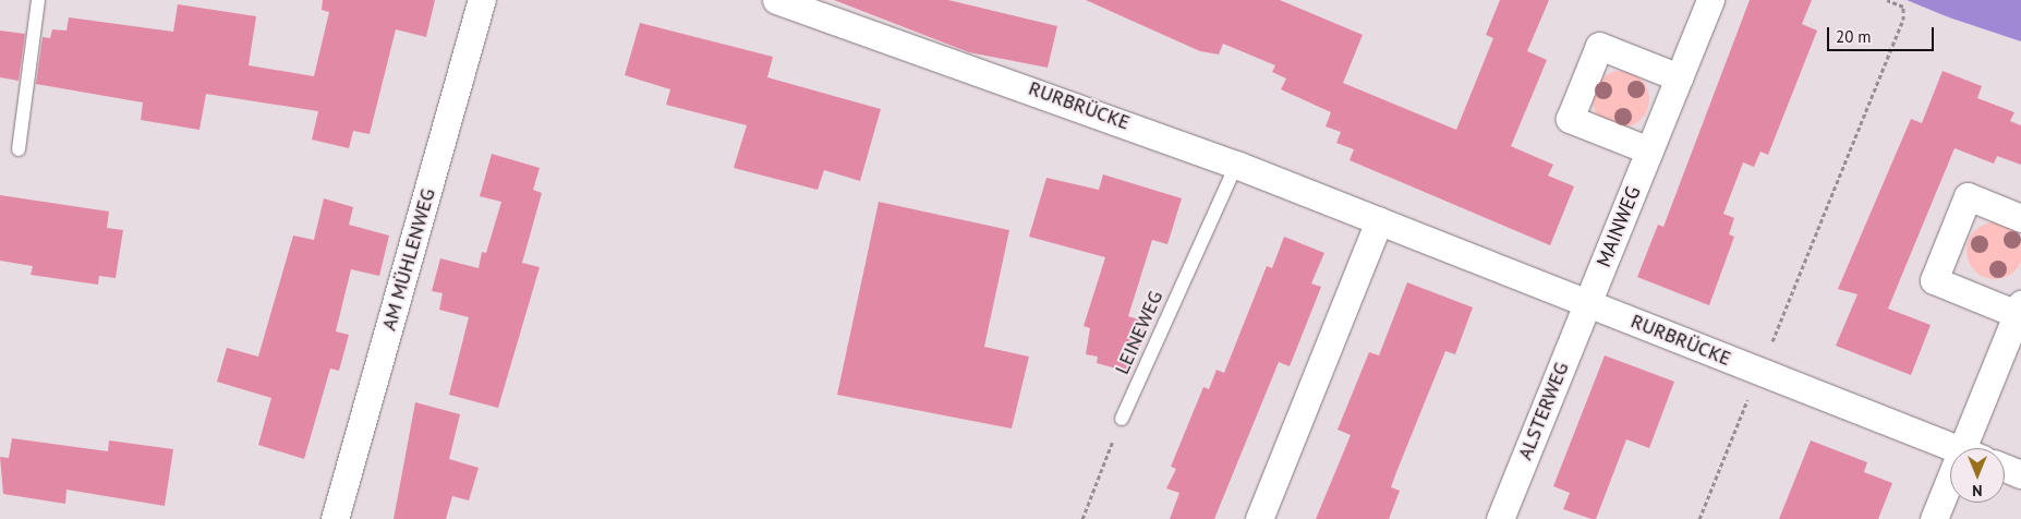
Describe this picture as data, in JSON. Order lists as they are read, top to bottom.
{
  "streets": {
    "street": [
      "RURBRÜCKE",
      "MAINWEG",
      "AM MÜHLENWEG",
      "ALSTERWEG"
    ],
    "lane": ["LEINEWEG"]
  },
  "crossings": [
    ["RURBRÜCKE", "MAINWEG"],
    ["RURBRÜCKE", "LEINEWEG"],
    ["RURBRÜCKE", "ALSTERWEG"],
    ["MAINWEG", "ALSTERWEG"]
  ],
  "scale_bar": "20 m",
  "north": "bottom"
}
